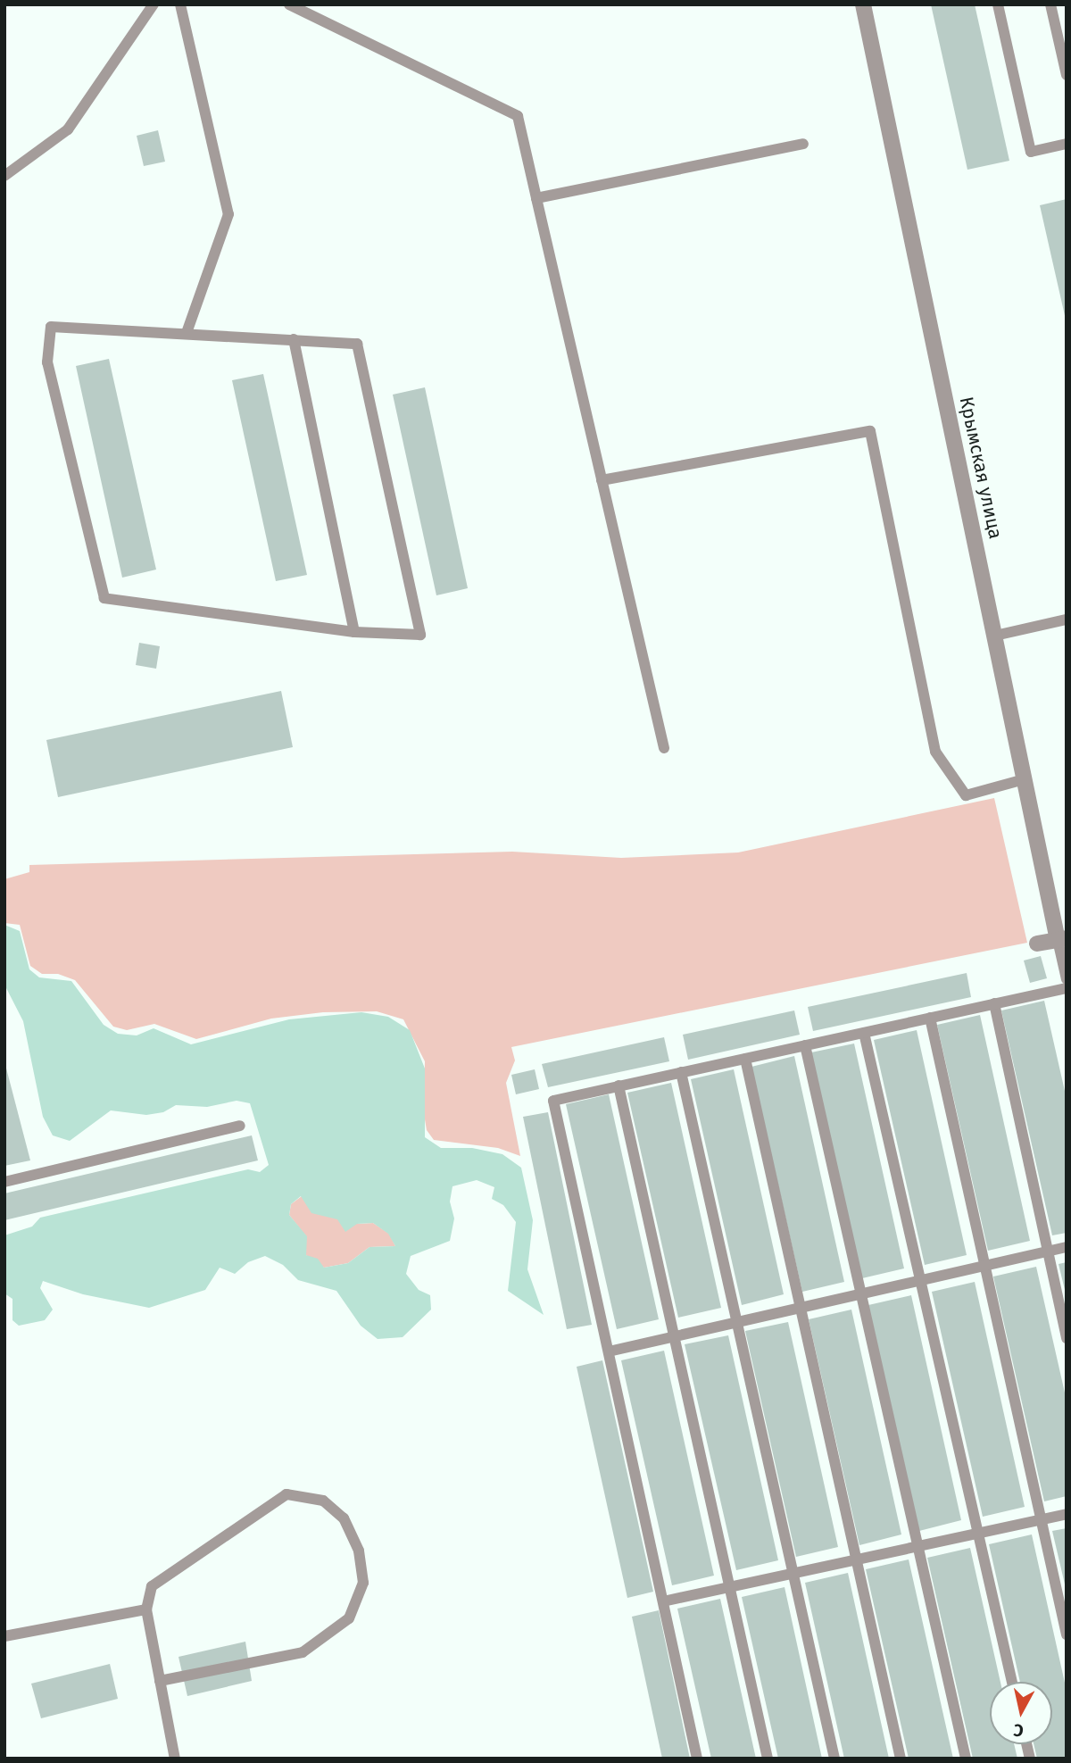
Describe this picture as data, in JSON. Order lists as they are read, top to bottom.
{
  "streets": {
    "street": ["Крымская улица"]
  },
  "north": "bottom"
}
